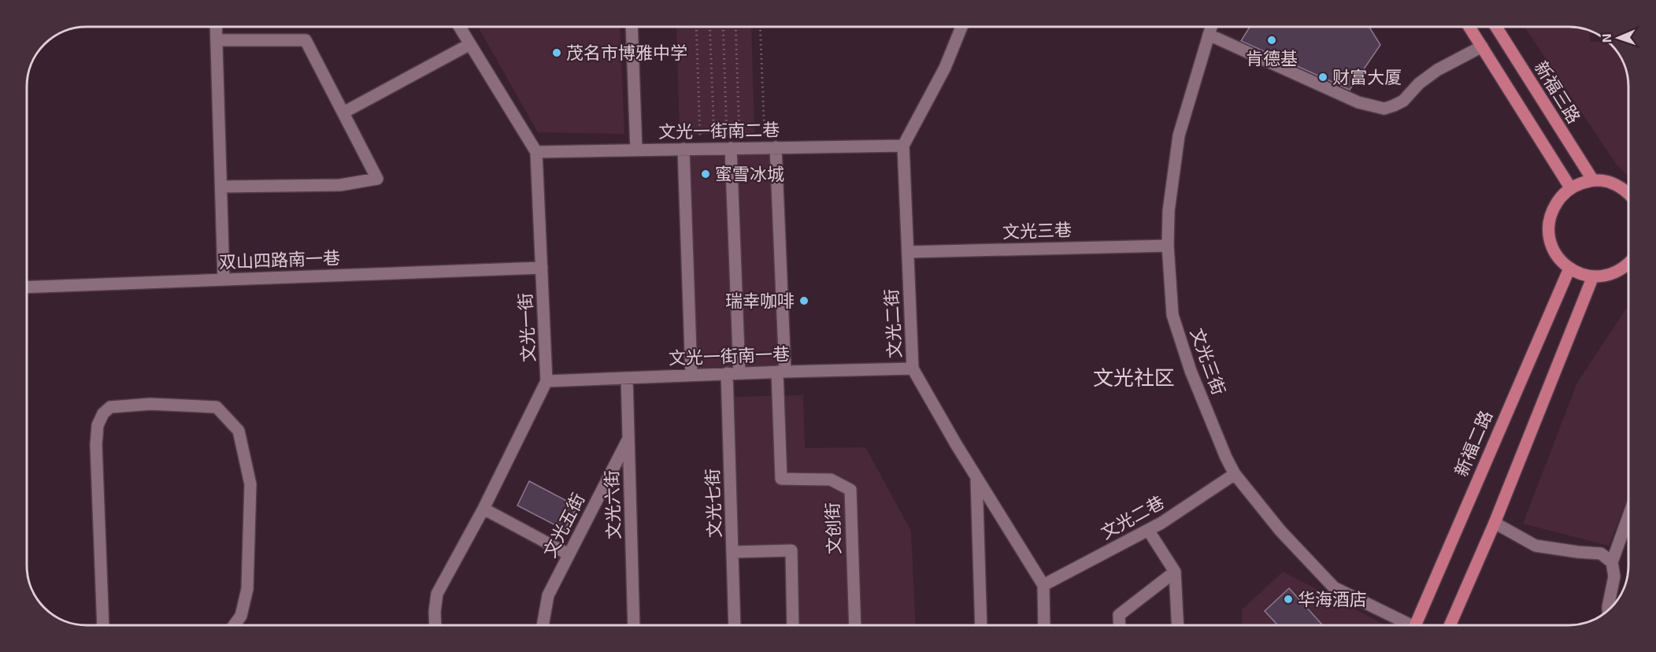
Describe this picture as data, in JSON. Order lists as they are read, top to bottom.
{
  "streets": {
    "main road": ["新福三路", "新福二路"],
    "street": [
      "文光一街南二巷",
      "文光三巷",
      "双山四路南一巷",
      "文光二街",
      "文光一街",
      "文光一街南一巷",
      "文光三街",
      "文光七街",
      "文光六街",
      "文光二巷",
      "文光五街",
      "文创街"
    ]
  },
  "crossings": [
    ["文光一街南二巷", "文光二街"],
    ["文光一街南二巷", "文光一街"],
    ["文光三巷", "文光二街"],
    ["文光三巷", "文光三街"],
    ["双山四路南一巷", "文光一街"],
    ["文光二街", "文光一街南一巷"],
    ["文光二街", "文光二巷"],
    ["文光一街", "文光一街南一巷"],
    ["文光一街南一巷", "文光七街"],
    ["文光一街南一巷", "文光六街"],
    ["文光一街南一巷", "文创街"],
    ["文光三街", "文光二巷"],
    ["文光六街", "文光五街"]
  ],
  "districts": ["文光社区"],
  "places": [
    "肯德基",
    "茂名市博雅中学",
    "财富大厦",
    "蜜雪冰城",
    "瑞幸咖啡",
    "华海酒店"
  ],
  "north": "left"
}
